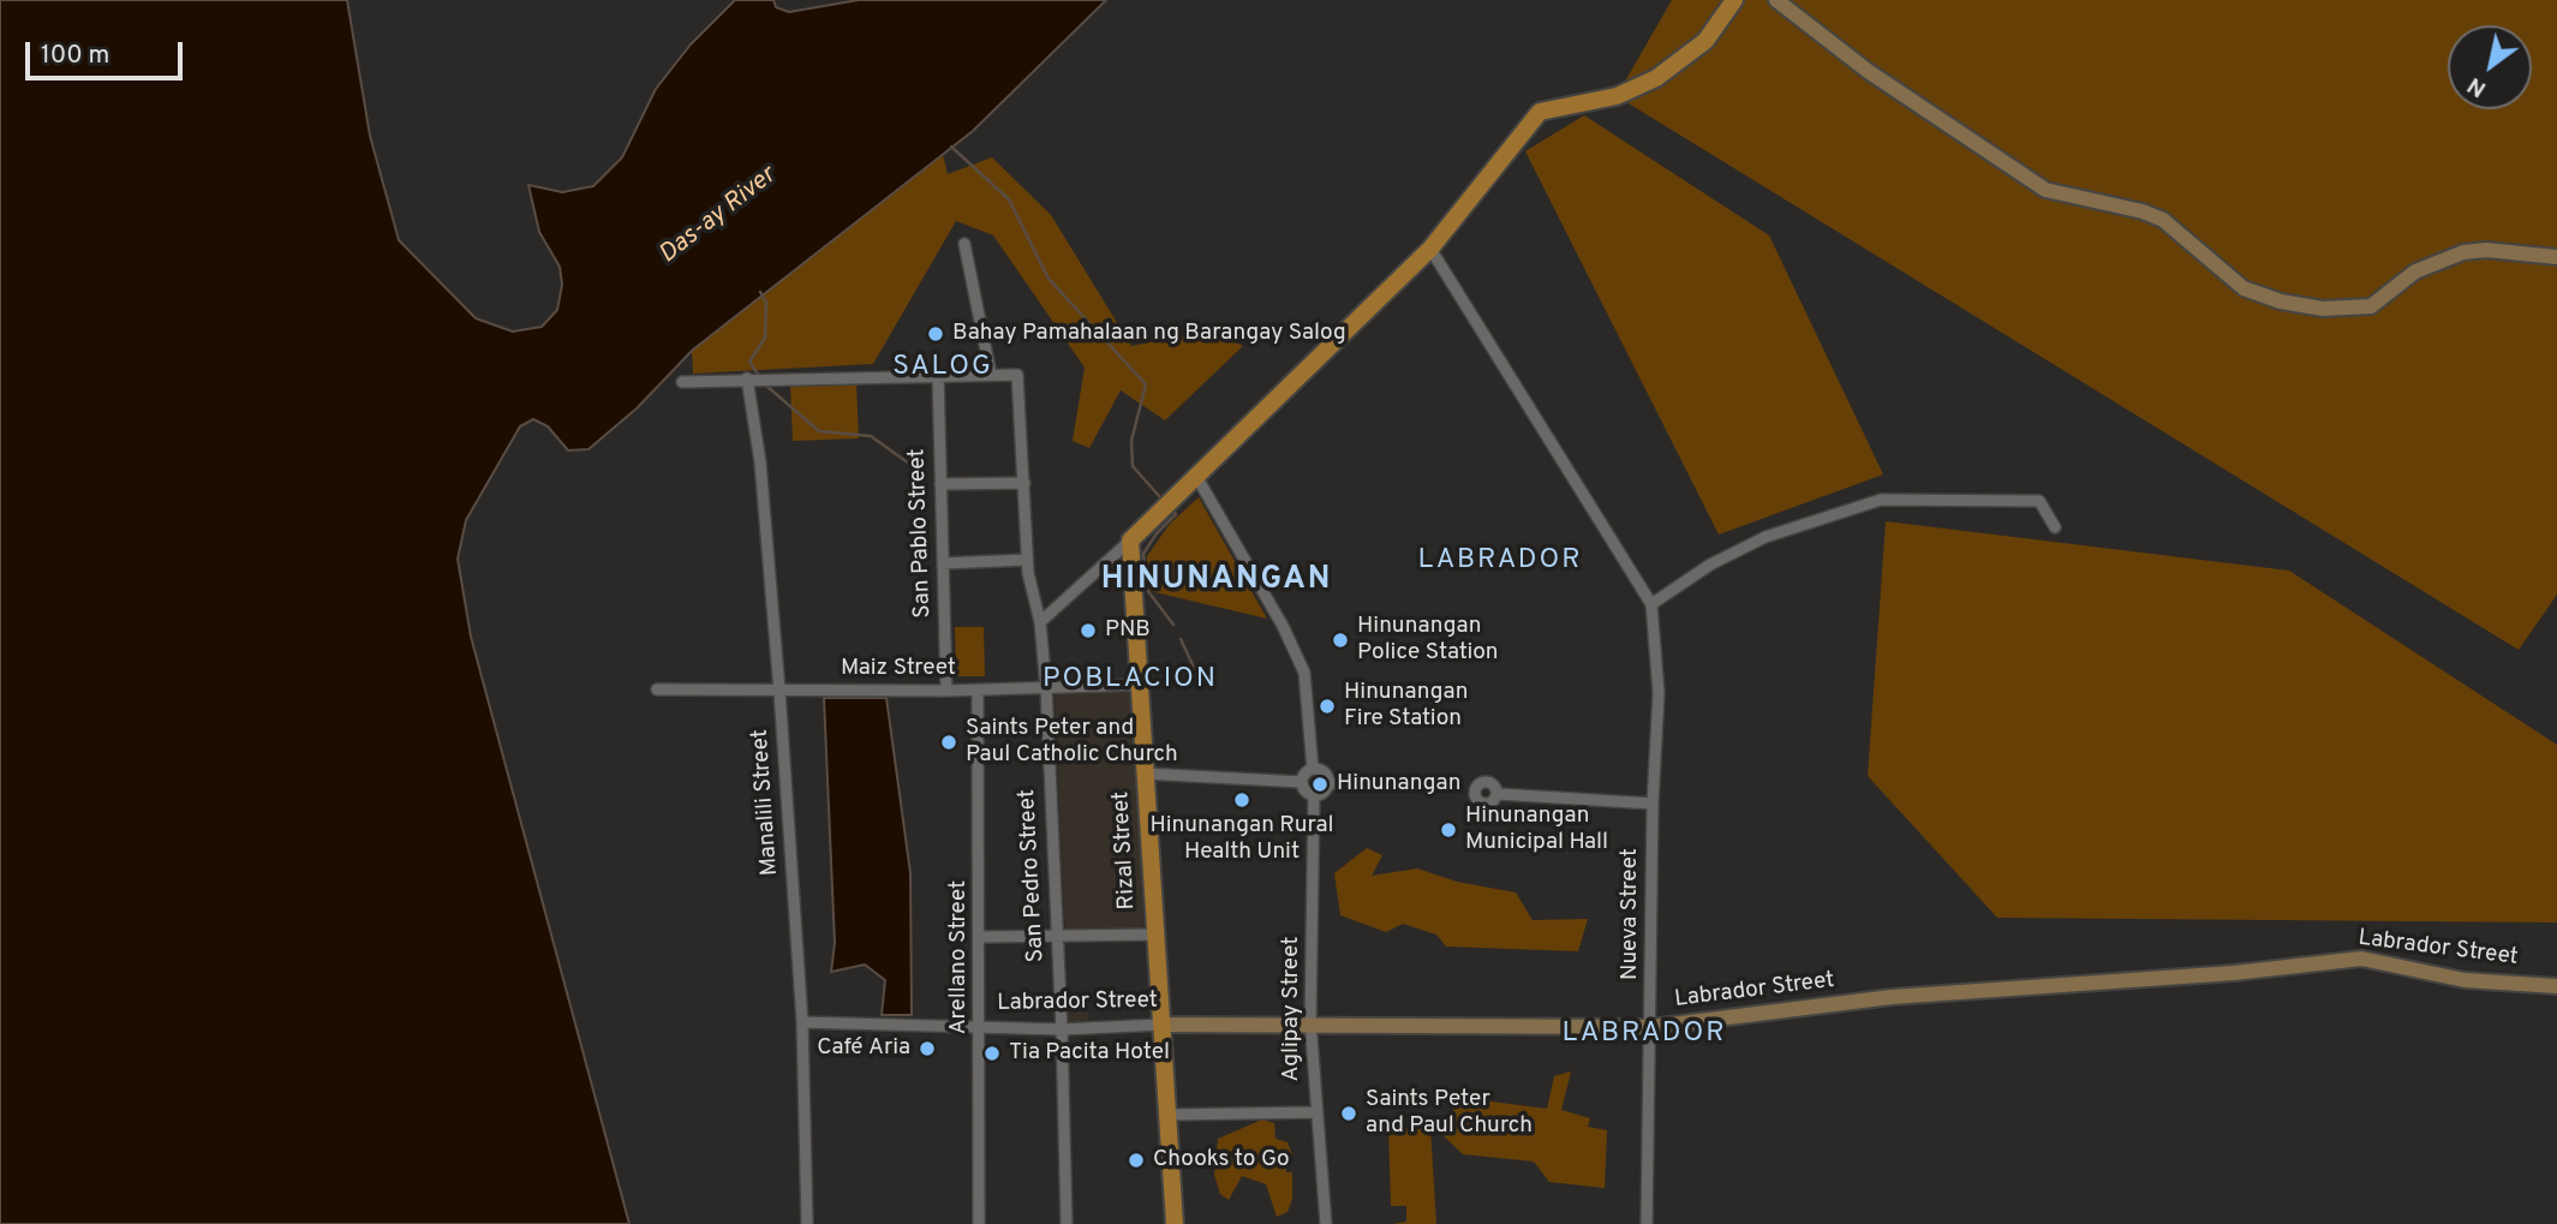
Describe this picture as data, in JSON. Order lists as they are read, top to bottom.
{
  "streets": {
    "main road": ["Rizal Street"],
    "street": [
      "San Pablo Street",
      "Maiz Street",
      "Manalili Street",
      "San Pedro Street",
      "Nueva Street",
      "Labrador Street",
      "Arellano Street",
      "Aglipay Street"
    ]
  },
  "crossings": [
    ["San Pablo Street", "Maiz Street"],
    ["Maiz Street", "Manalili Street"],
    ["Maiz Street", "Rizal Street"],
    ["Maiz Street", "San Pedro Street"],
    ["Maiz Street", "Arellano Street"],
    ["Manalili Street", "Labrador Street"],
    ["Rizal Street", "Labrador Street"],
    ["San Pedro Street", "Labrador Street"],
    ["Nueva Street", "Labrador Street"],
    ["Labrador Street", "Arellano Street"],
    ["Labrador Street", "Aglipay Street"]
  ],
  "districts": [
    "SALOG",
    "LABRADOR",
    "HINUNANGAN",
    "POBLACION",
    "LABRADOR"
  ],
  "water": ["Das-ay River"],
  "places": [
    "Bahay Pamahalaan ng Barangay Salog",
    "PNB",
    "Hinunangan Police Station",
    "Hinunangan Fire Station",
    "Saints Peter and Paul Catholic Church",
    "Hinunangan",
    "Hinunangan Rural Health Unit",
    "Hinunangan Municipal Hall",
    "Café Aria",
    "Tia Pacita Hotel",
    "Saints Peter and Paul Church",
    "Chooks to Go"
  ],
  "scale_bar": "100 m",
  "north": "bottom left"
}
